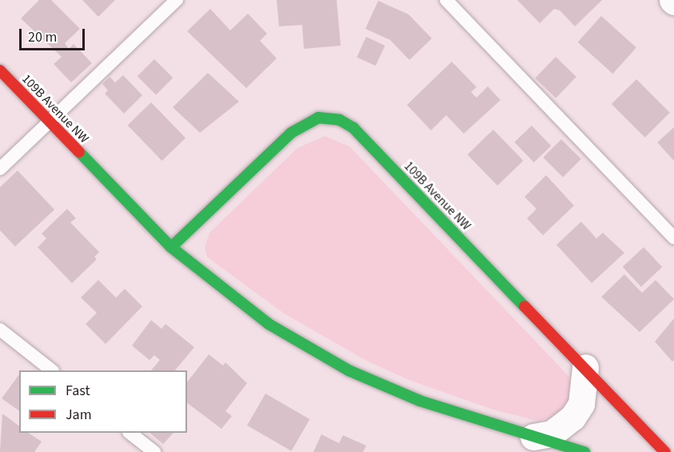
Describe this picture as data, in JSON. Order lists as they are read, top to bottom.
{
  "streets": {
    "street": ["109B Avenue NW"]
  },
  "legend": ["Fast", "Jam"],
  "scale_bar": "20 m"
}
